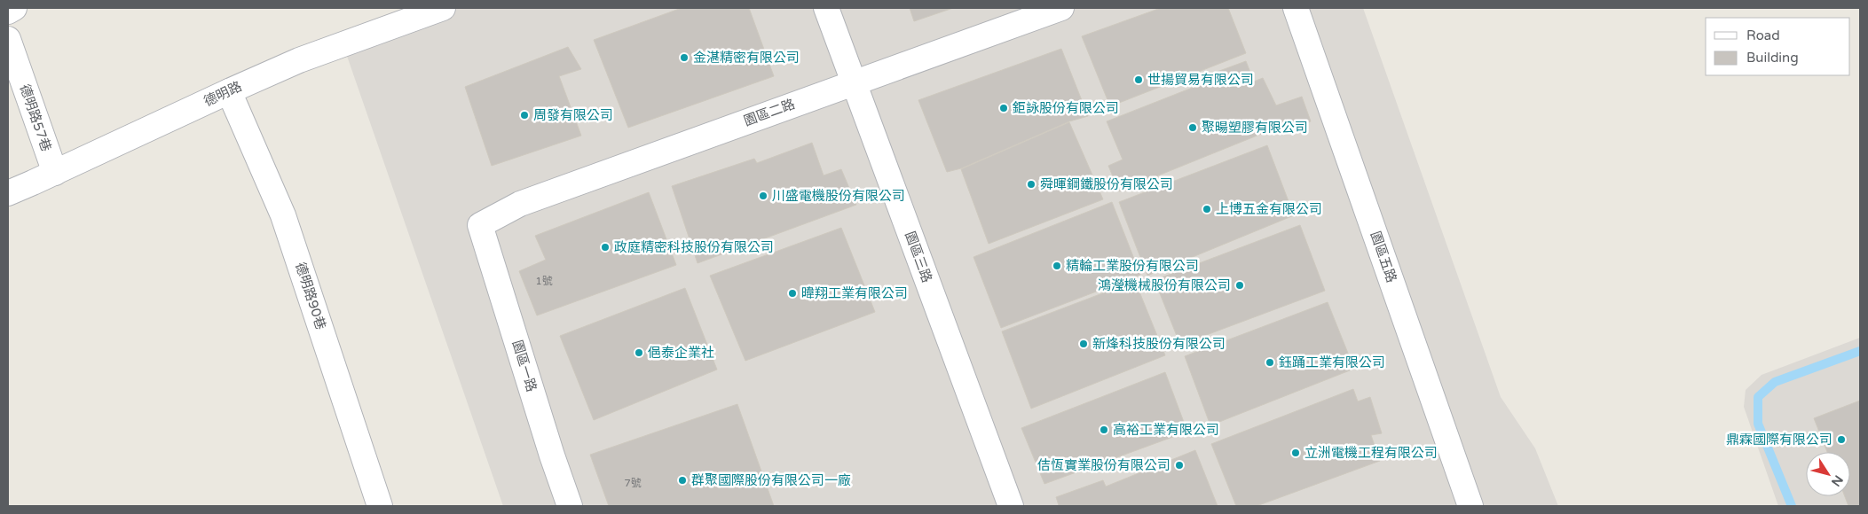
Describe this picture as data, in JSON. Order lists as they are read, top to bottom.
{
  "streets": {
    "street": [
      "德明路",
      "園區二路",
      "德明路57巷",
      "園區三路",
      "園區五路",
      "德明路90巷",
      "園區一路"
    ]
  },
  "crossings": [
    ["德明路", "德明路57巷"],
    ["德明路", "德明路90巷"],
    ["園區二路", "園區三路"],
    ["園區二路", "園區一路"]
  ],
  "places": [
    "金湛精密有限公司",
    "世揚貿易有限公司",
    "鉅詠股份有限公司",
    "周發有限公司",
    "聚暘塑膠有限公司",
    "舜暉鋼鐵股份有限公司",
    "川盛電機股份有限公司",
    "上博五金有限公司",
    "政庭精密科技股份有限公司",
    "精輪工業股份有限公司",
    "鴻瀅機械股份有限公司",
    "暐翔工業有限公司",
    "新烽科技股份有限公司",
    "俋泰企業社",
    "鈺踊工業有限公司",
    "高裕工業有限公司",
    "鼎霖國際有限公司",
    "立洲電機工程有限公司",
    "佶恆實業股份有限公司",
    "群聚國際股份有限公司一廠"
  ],
  "house_numbers": ["1號", "7號"],
  "legend": ["Road", "Building"],
  "north": "bottom right"
}
